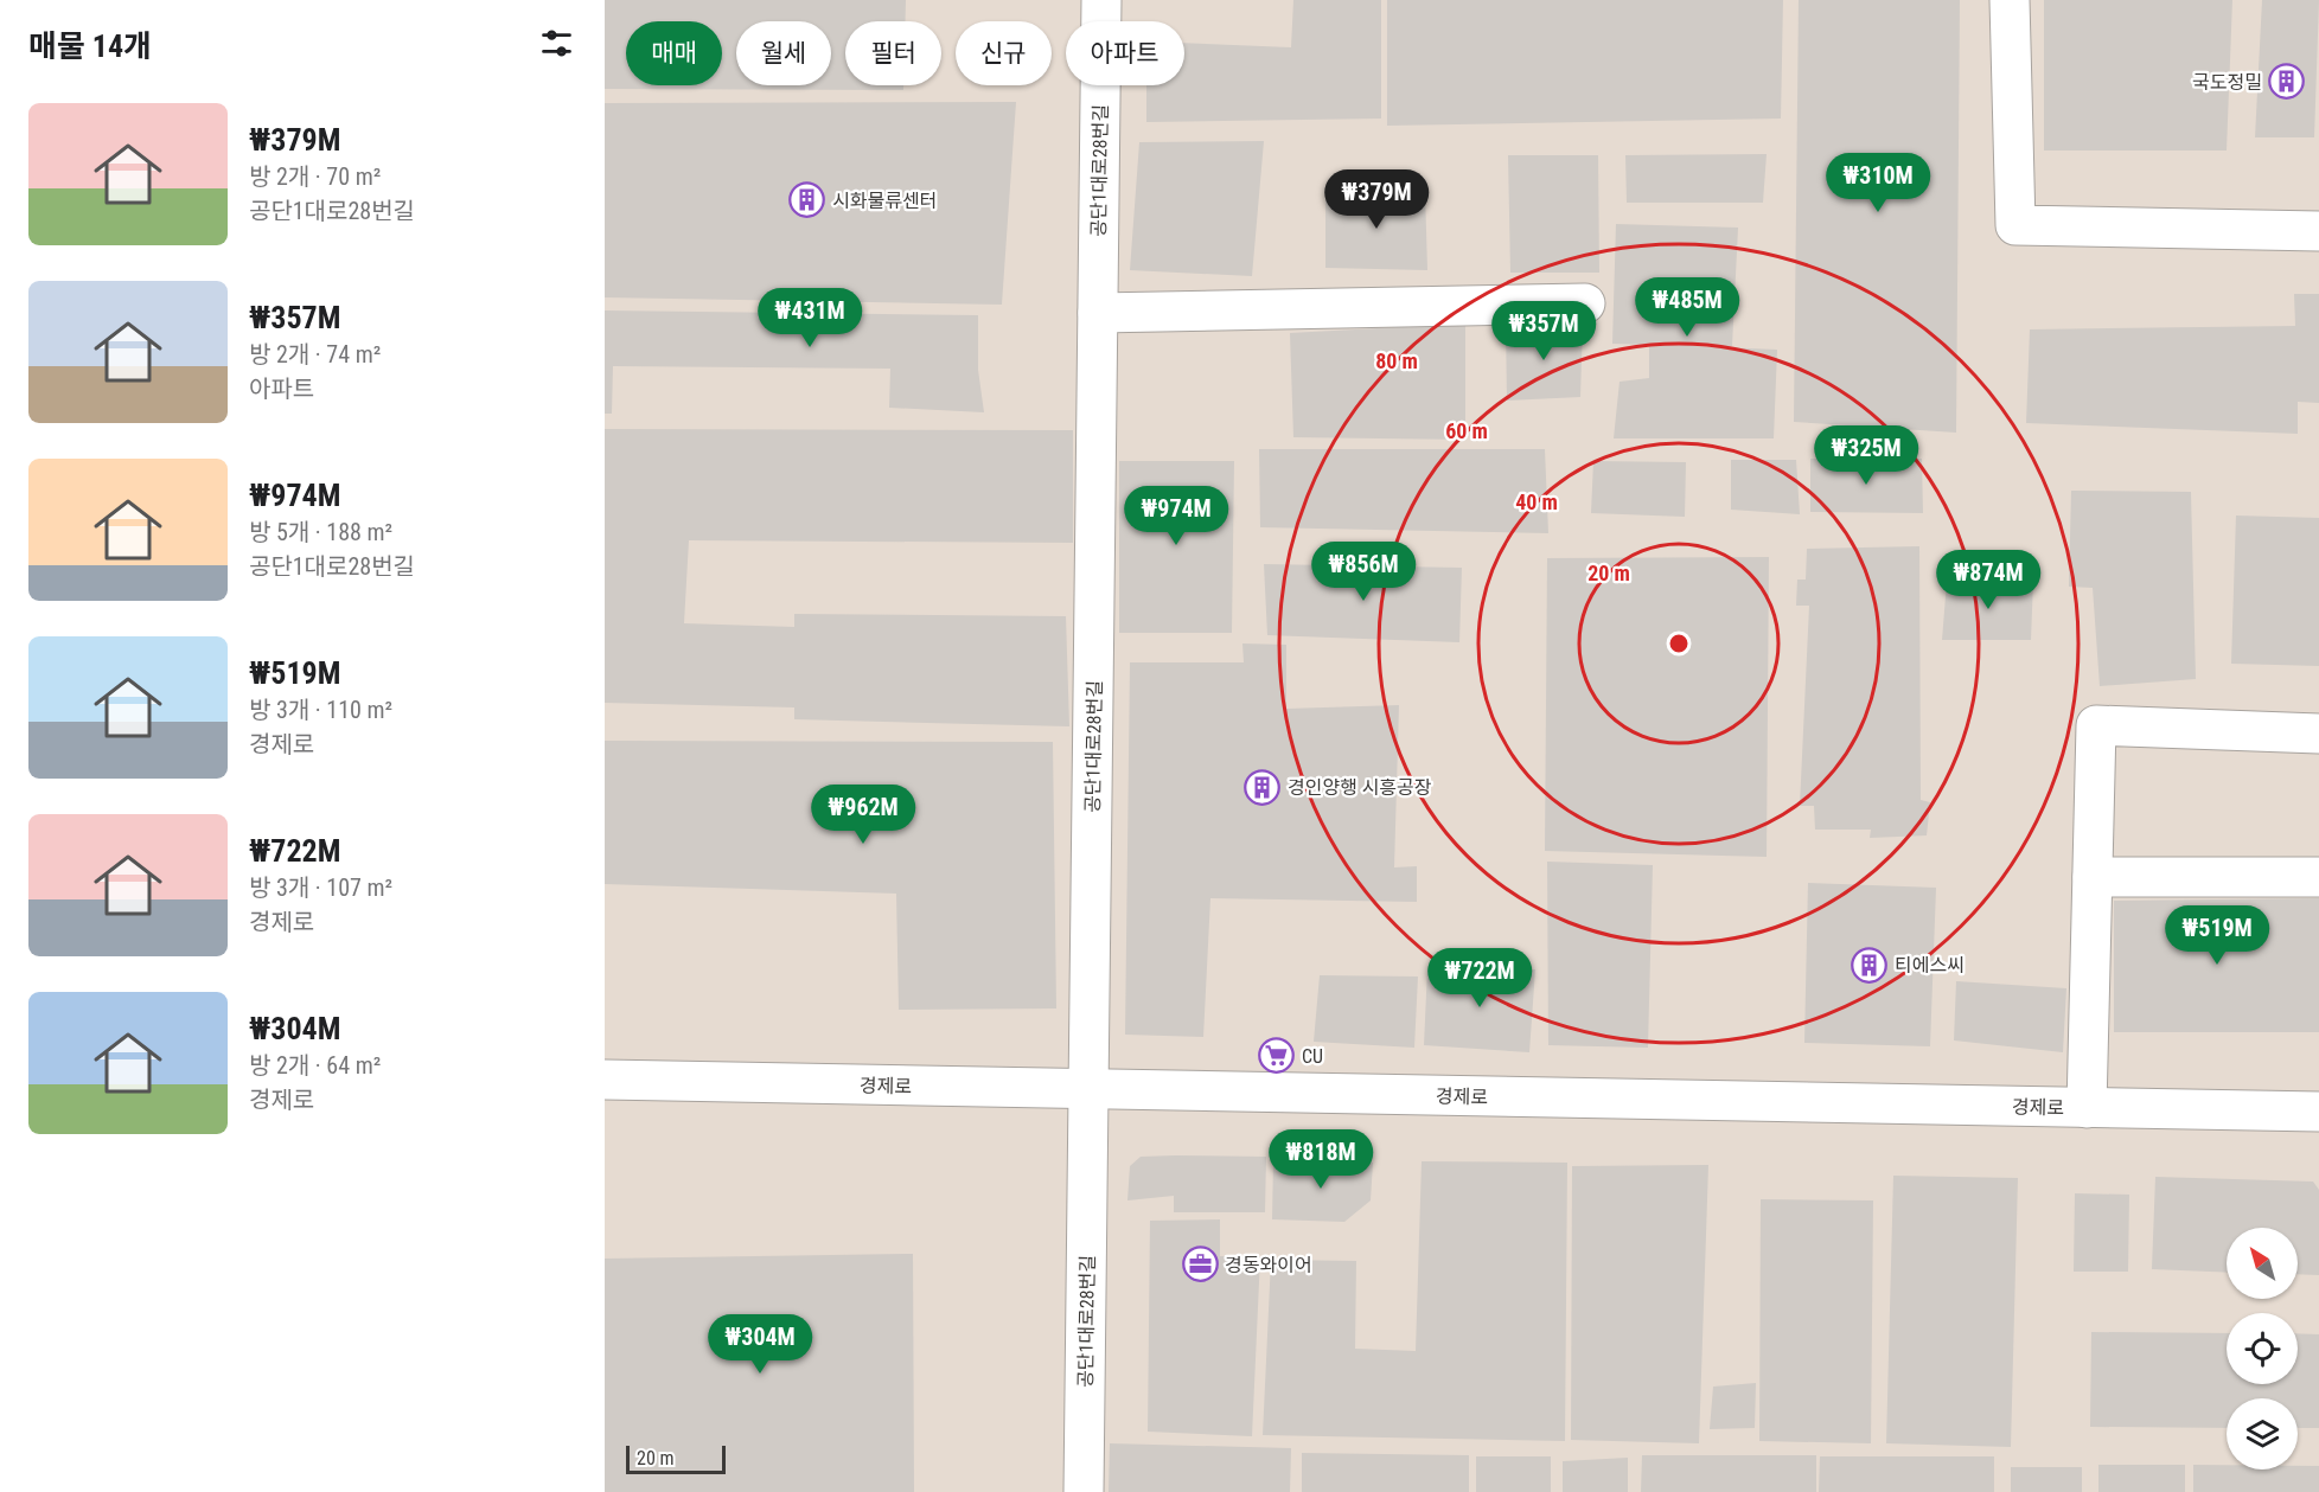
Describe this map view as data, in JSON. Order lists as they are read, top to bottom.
{
  "streets": {
    "street": ["공단1대로28번길", "경제로"]
  },
  "crossings": [
    ["공단1대로28번길", "경제로"]
  ],
  "places": {
    "building": [
      "국도정밀",
      "시화물류센터",
      "경인양행 시흥공장",
      "티에스씨"
    ],
    "supermarket": ["CU"],
    "office": ["경동와이어"]
  },
  "scale_bar": "20 m",
  "north": "top left",
  "page": {
    "heading": "매물 14개",
    "chip": [
      "매매",
      "월세",
      "필터",
      "신규",
      "아파트"
    ],
    "list": [
      {
        "name": "₩379M",
        "note": "방 2개 · 70 m² · 공단1대로28번길"
      },
      {
        "name": "₩357M",
        "note": "방 2개 · 74 m² · 아파트"
      },
      {
        "name": "₩974M",
        "note": "방 5개 · 188 m² · 공단1대로28번길"
      },
      {
        "name": "₩519M",
        "note": "방 3개 · 110 m² · 경제로"
      },
      {
        "name": "₩722M",
        "note": "방 3개 · 107 m² · 경제로"
      },
      {
        "name": "₩304M",
        "note": "방 2개 · 64 m² · 경제로"
      }
    ],
    "price": [
      "₩310M",
      "₩379M",
      "₩485M",
      "₩431M",
      "₩357M",
      "₩325M",
      "₩974M",
      "₩856M",
      "₩874M",
      "₩962M",
      "₩519M",
      "₩722M",
      "₩818M",
      "₩304M"
    ],
    "scale": "20 m"
  },
  "rings": [
    "80 m",
    "60 m",
    "40 m",
    "20 m"
  ]
}
